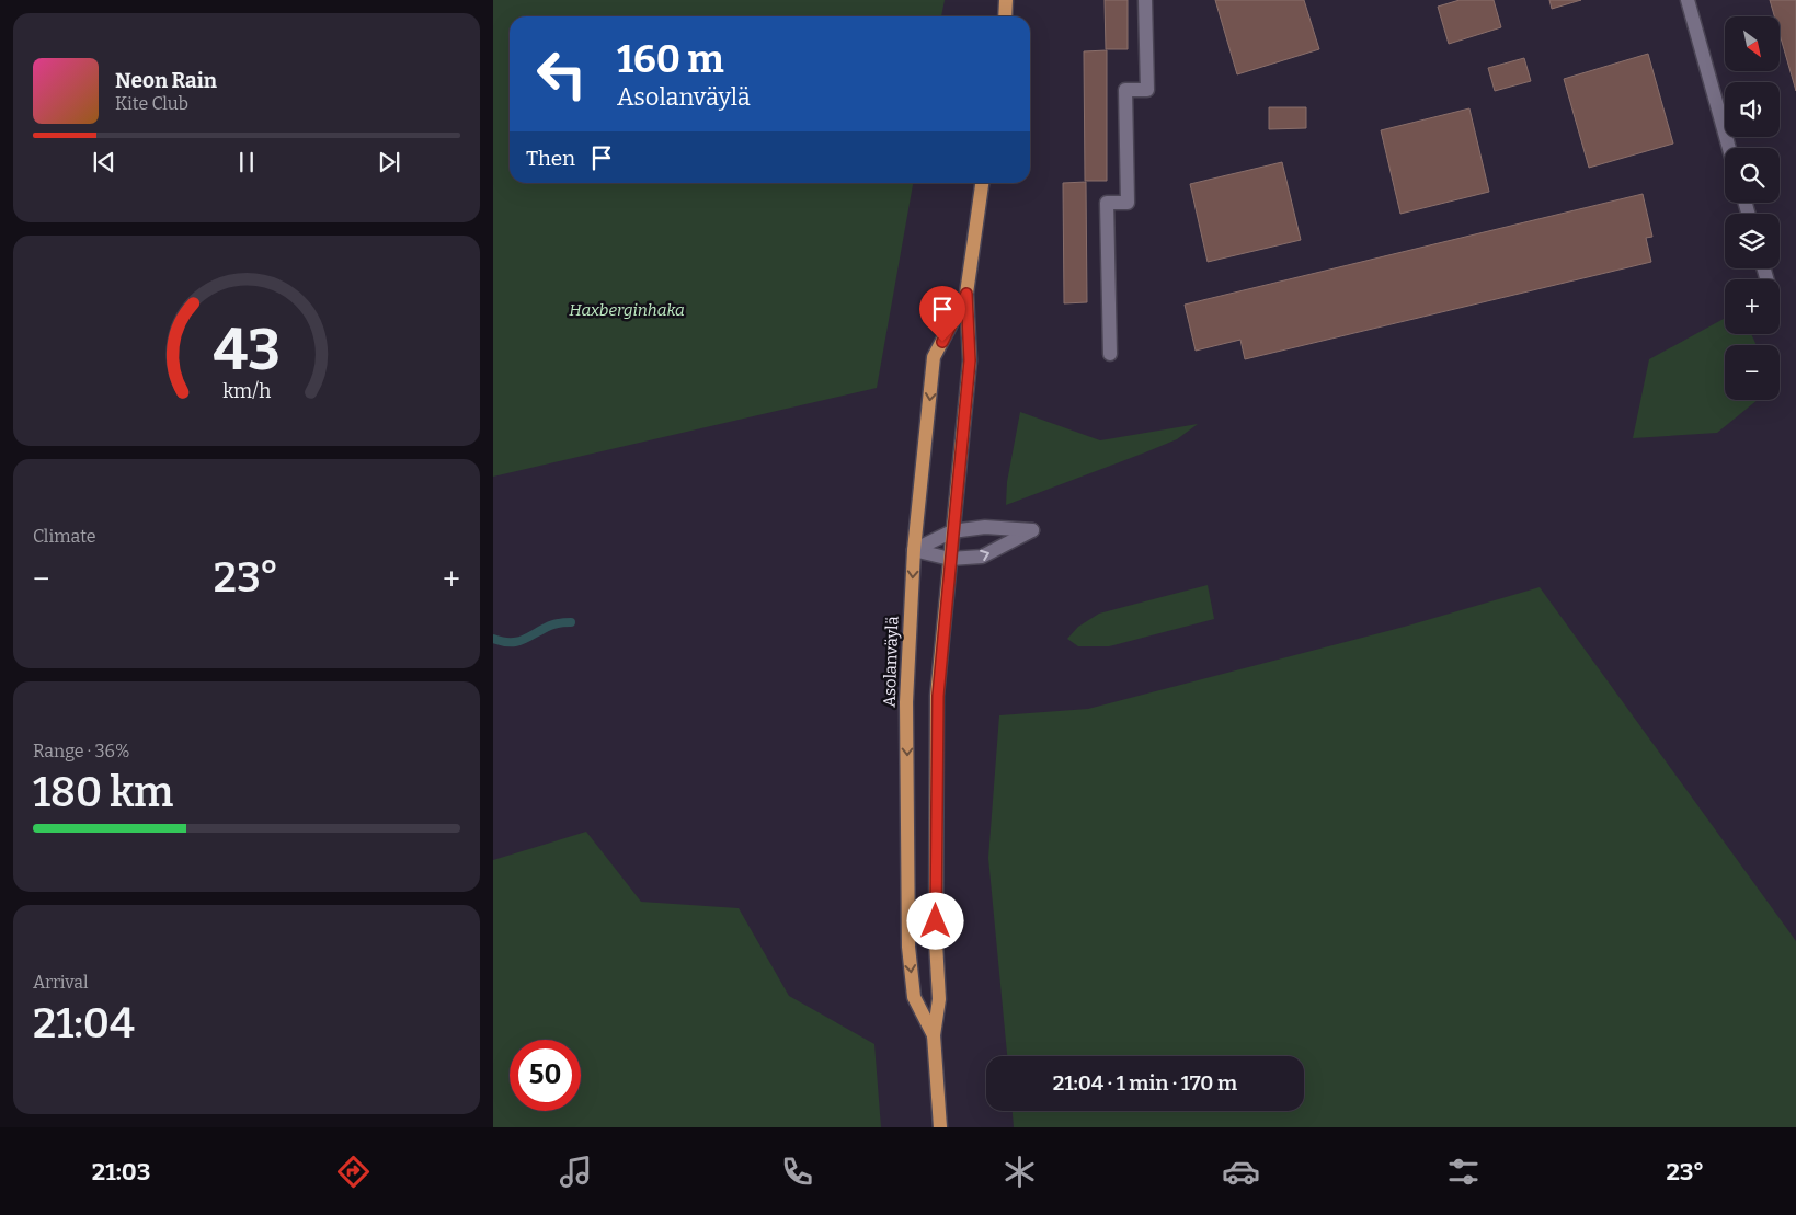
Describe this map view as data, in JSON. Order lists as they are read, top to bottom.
{
  "streets": {
    "main road": ["Asolanväylä"]
  },
  "parks": ["Haxberginhaka"],
  "north": "bottom right",
  "page": {
    "map_buttons": ["+", "−"],
    "turn": ["160 m", "Asolanväylä"],
    "song": ["Neon Rain", "Kite Club"],
    "then": "Then",
    "tile": [
      "Climate",
      ["Range · 36%", "180 km"],
      ["Arrival", "21:04"]
    ],
    "heat": ["−", "23°", "+"],
    "limit": "50",
    "trip": "21:04 · 1 min · 170 m",
    "tabs": ["21:03", "23°"],
    "gauge": ["43", "km/h"]
  }
}
